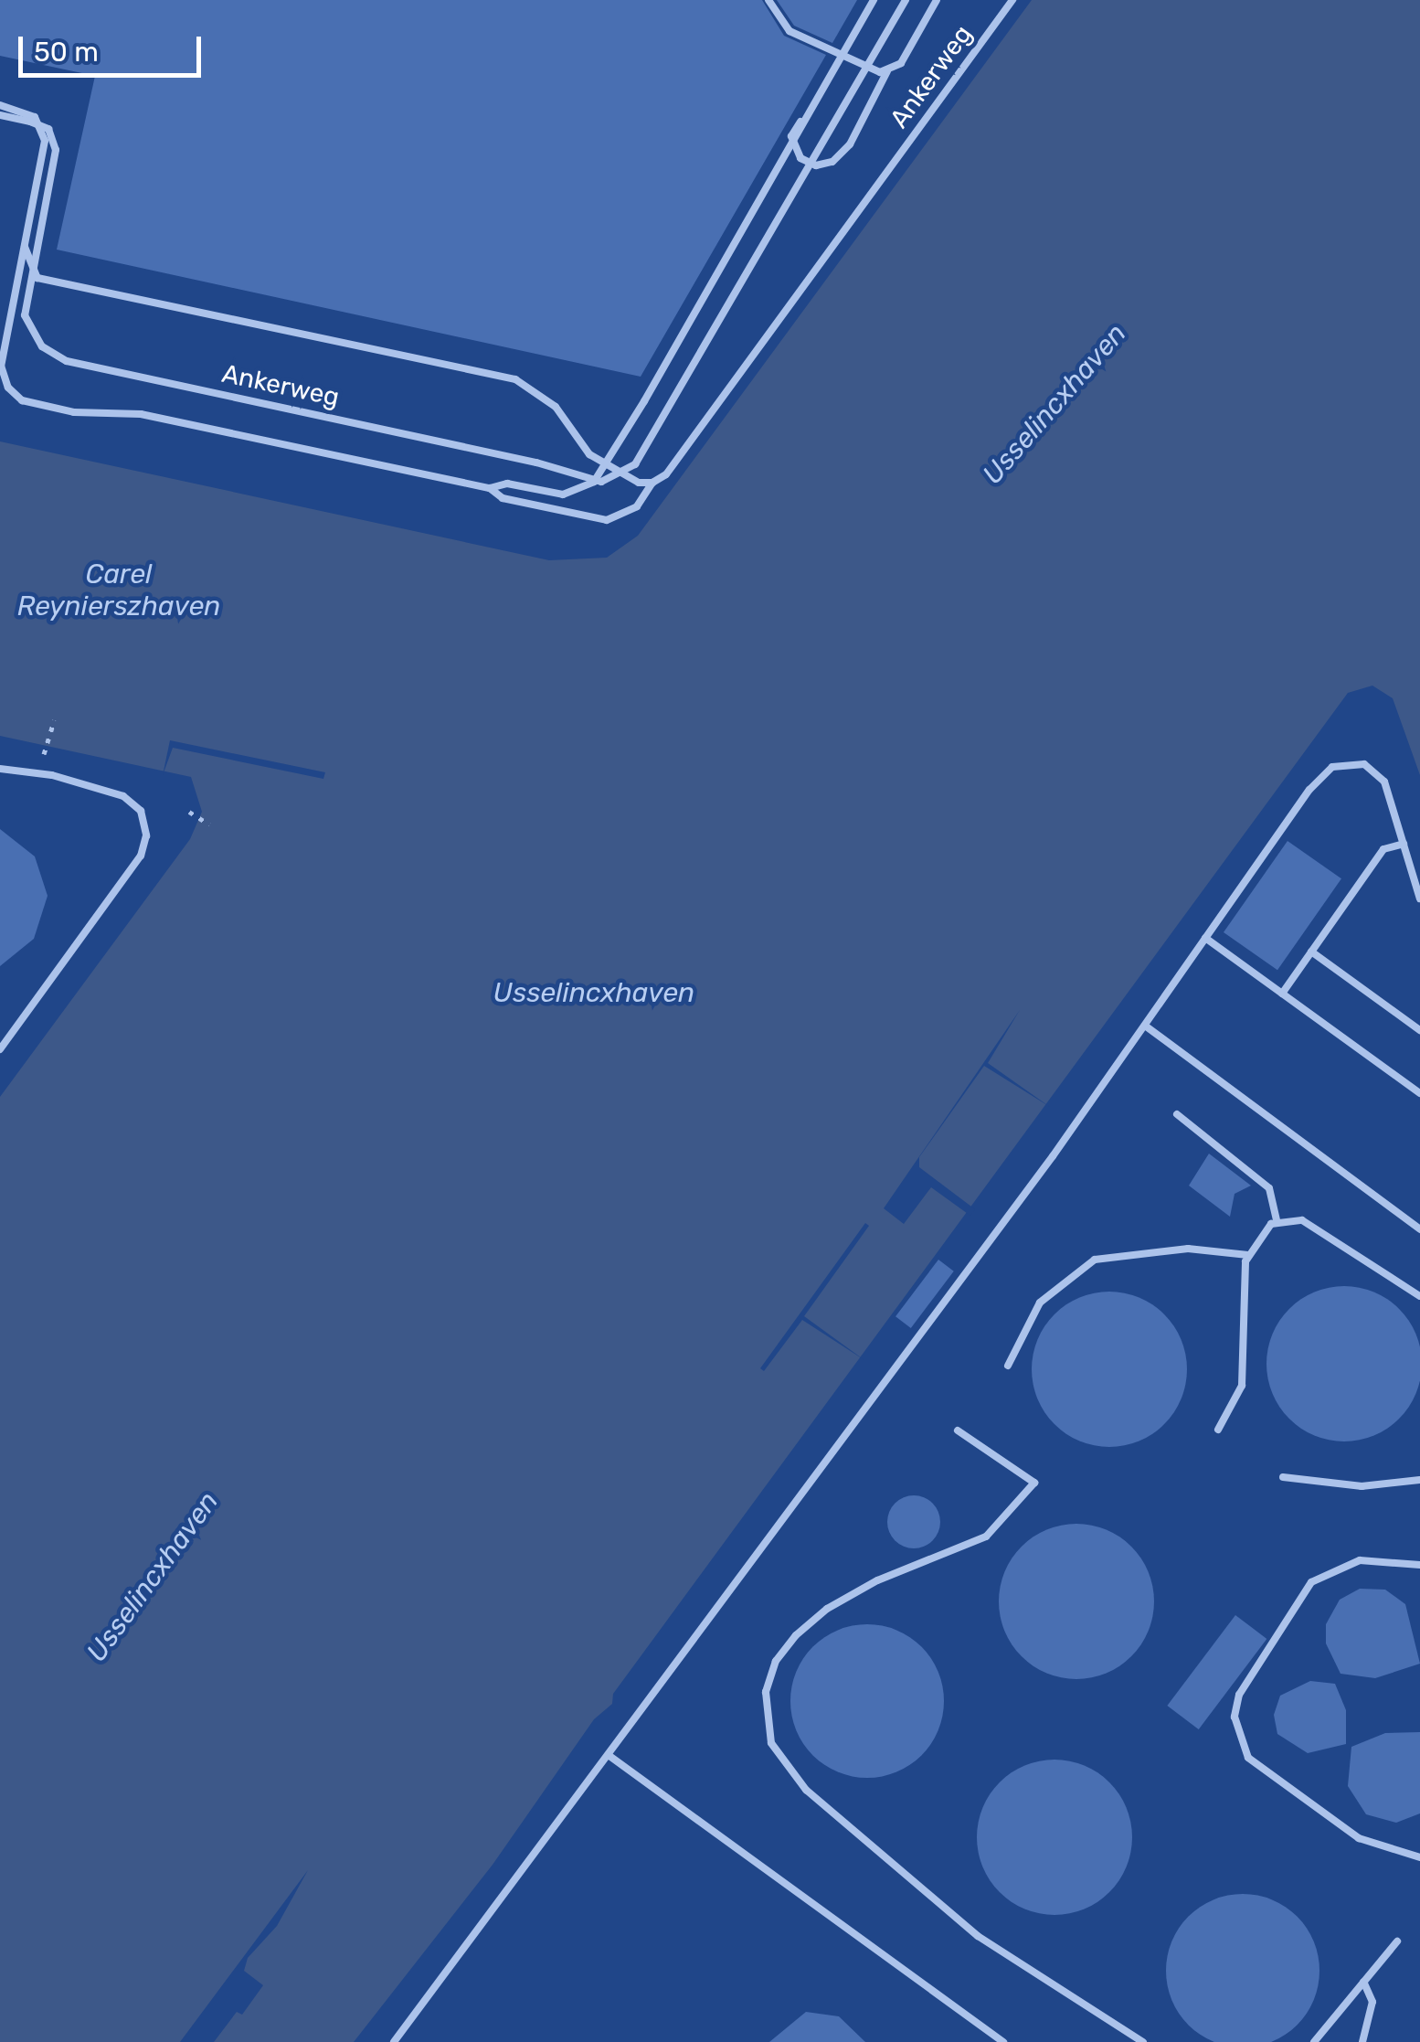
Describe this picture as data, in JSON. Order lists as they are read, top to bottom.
{
  "streets": {
    "lane": ["Ankerweg"]
  },
  "water": ["Usselincxhaven", "Carel Reynierszhaven"],
  "scale_bar": "50 m"
}
